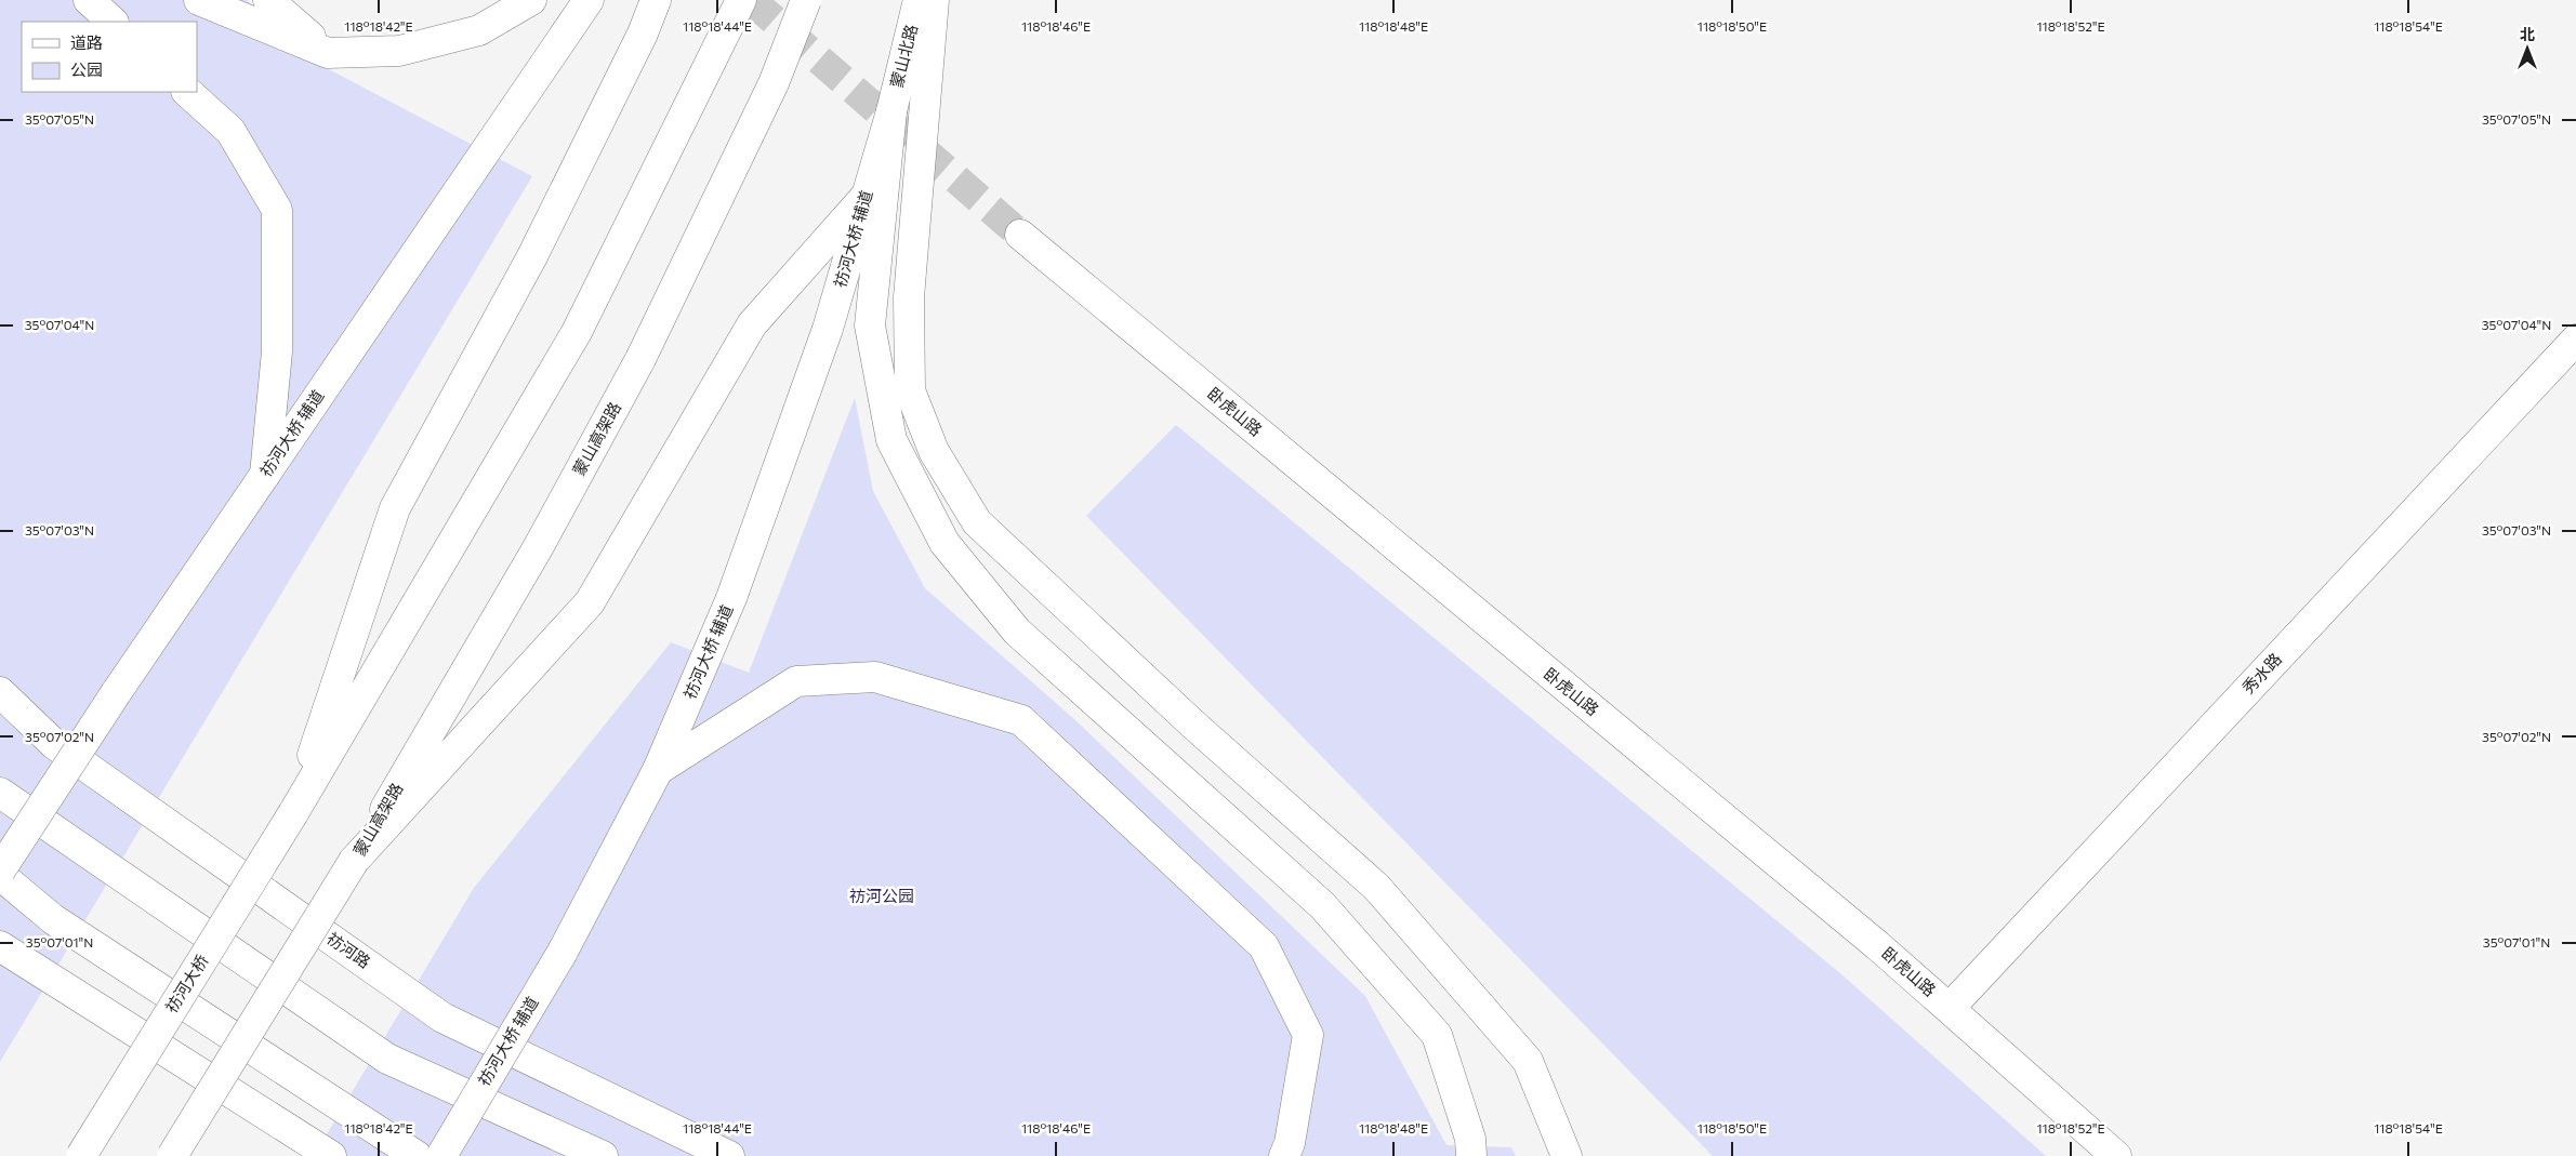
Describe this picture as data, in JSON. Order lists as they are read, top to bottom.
{
  "streets": {
    "main road": [
      "蒙山北路",
      "祊河大桥 辅道",
      "卧虎山路",
      "蒙山高架路",
      "秀水路",
      "祊河路",
      "祊河大桥"
    ]
  },
  "crossings": [
    ["蒙山北路", "祊河大桥 辅道"],
    ["卧虎山路", "秀水路"]
  ],
  "parks": ["祊河公园"],
  "legend": ["道路", "公园"],
  "north": "top",
  "coordinates": [
    "118°18'42\"E",
    "118°18'44\"E",
    "118°18'46\"E",
    "118°18'48\"E",
    "118°18'50\"E",
    "118°18'52\"E",
    "118°18'54\"E",
    "35°07'05\"N",
    "35°07'04\"N",
    "35°07'03\"N",
    "35°07'02\"N",
    "35°07'01\"N"
  ]
}
